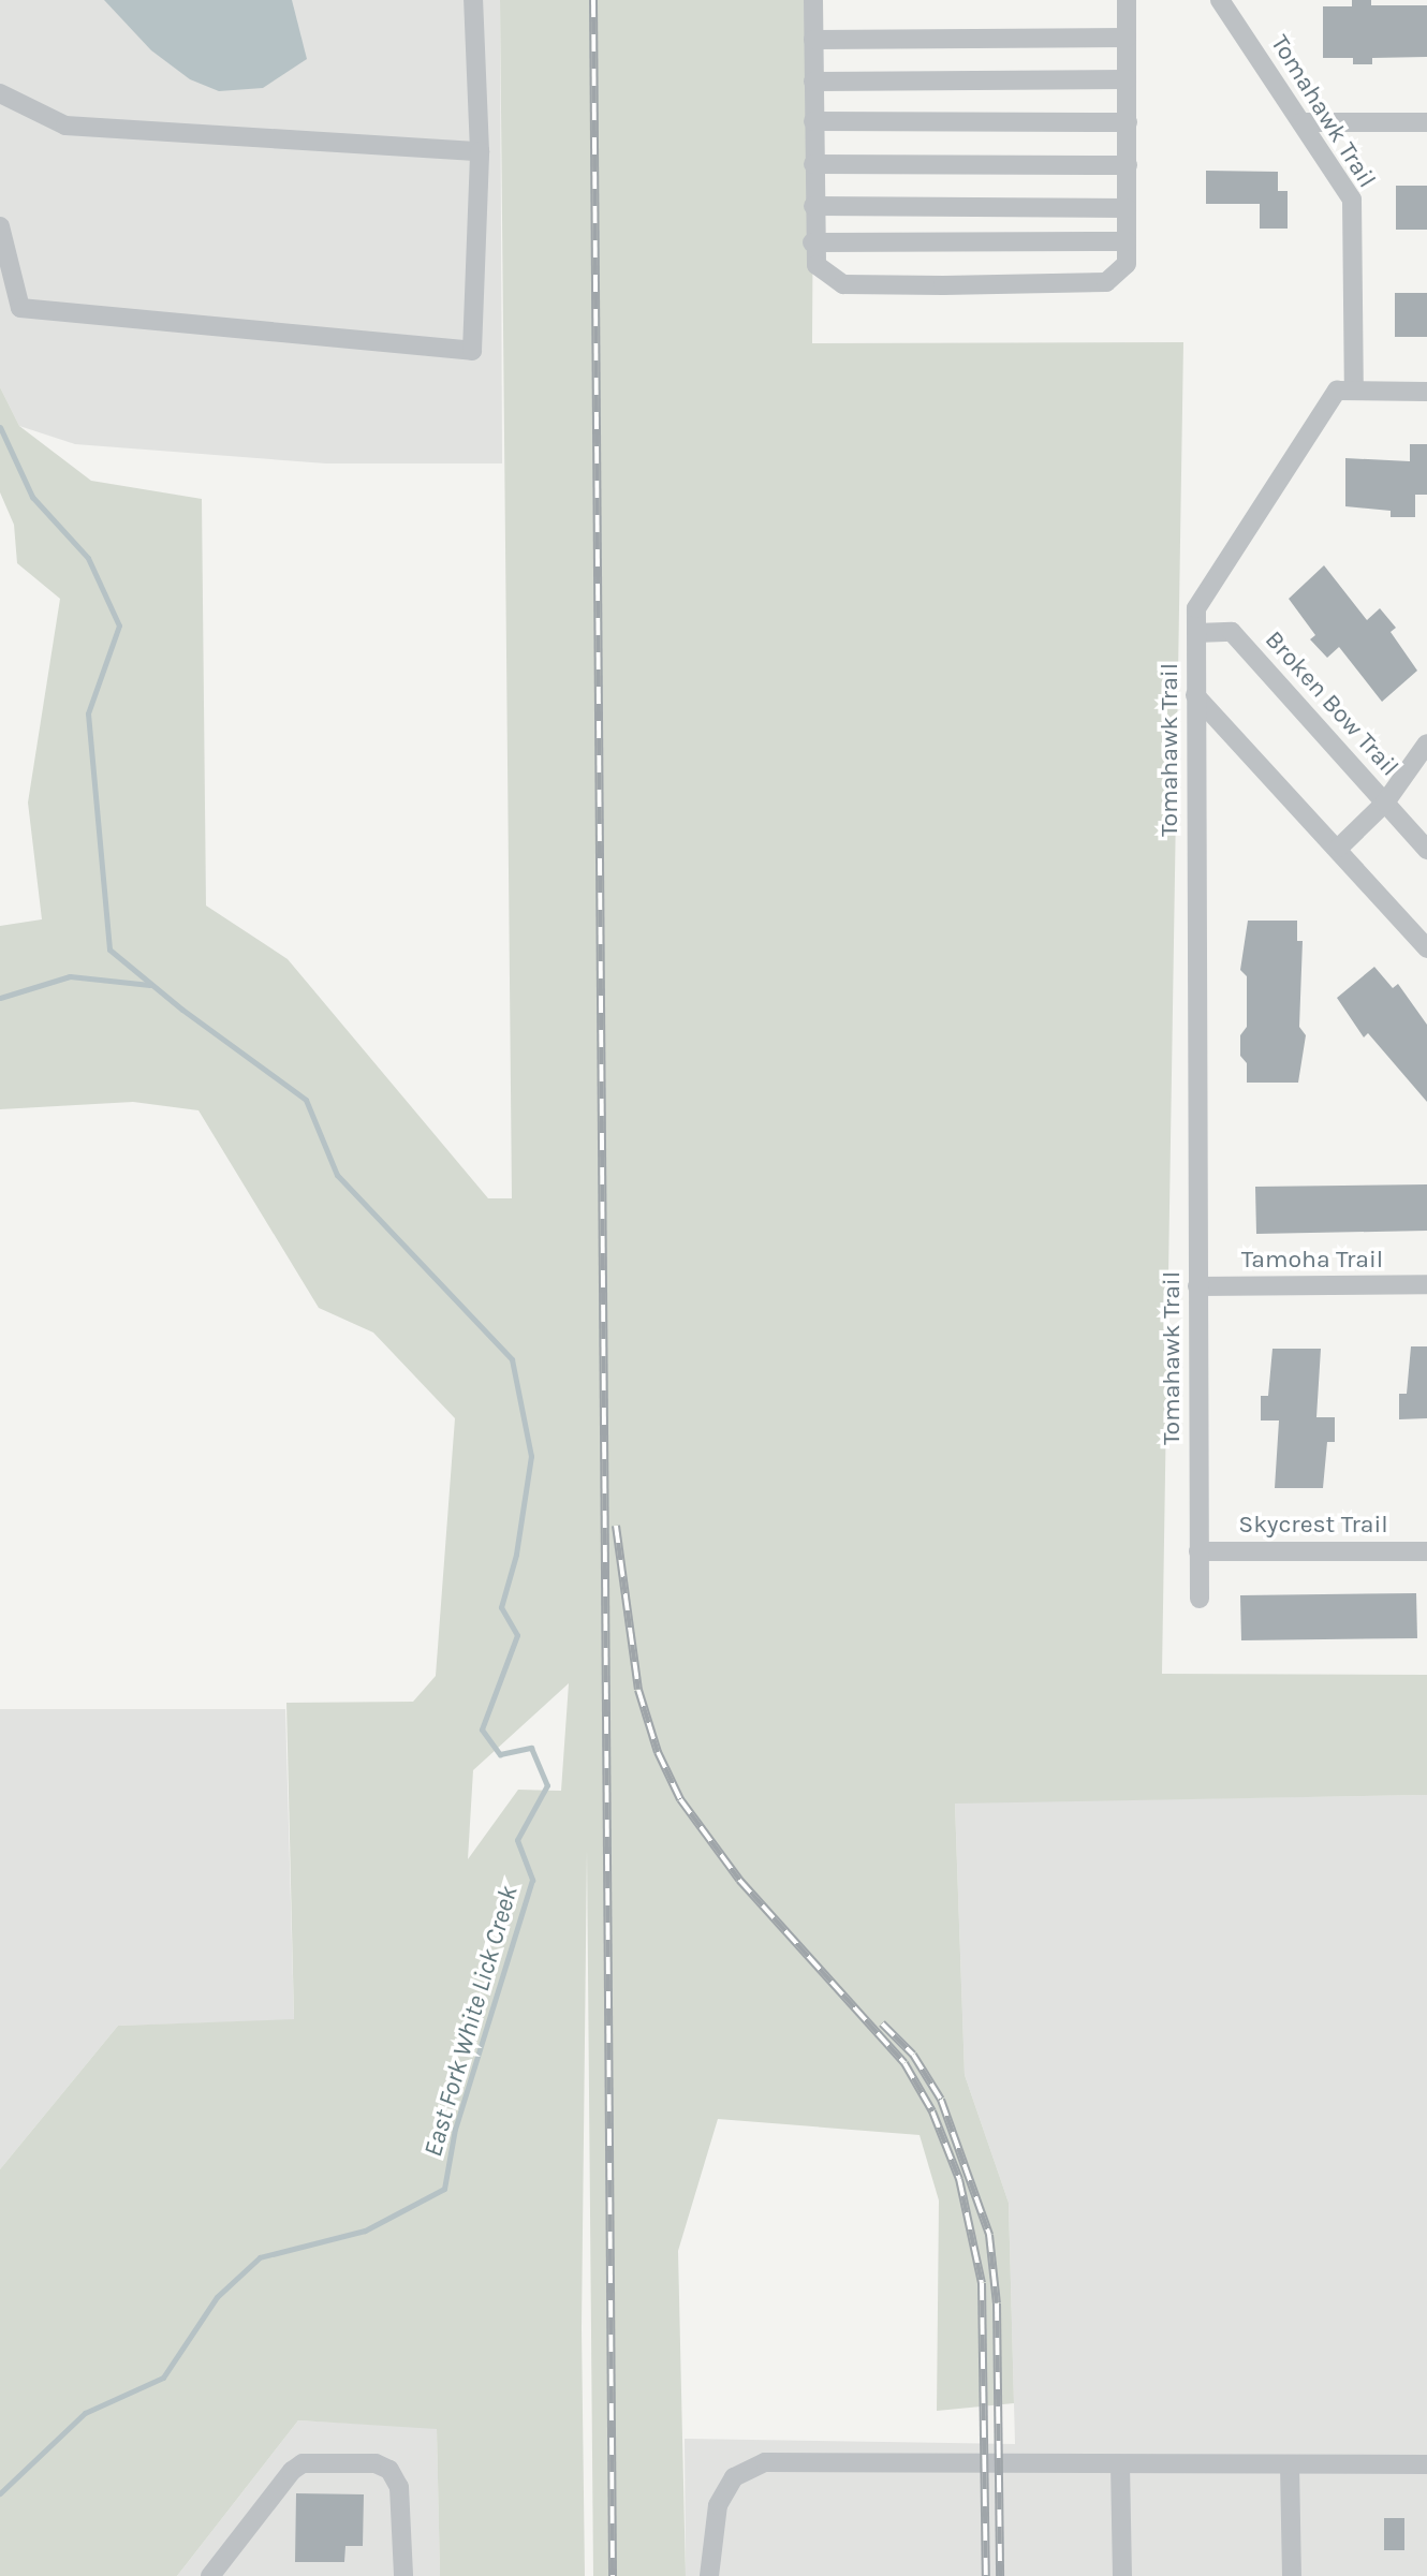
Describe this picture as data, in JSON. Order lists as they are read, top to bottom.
{
  "streets": {
    "street": [
      "Tomahawk Trail",
      "Broken Bow Trail",
      "Tamoha Trail",
      "Skycrest Trail"
    ]
  },
  "crossings": [
    ["Tomahawk Trail", "Broken Bow Trail"],
    ["Tomahawk Trail", "Tamoha Trail"],
    ["Tomahawk Trail", "Skycrest Trail"]
  ],
  "water": ["East Fork White Lick Creek"]
}
